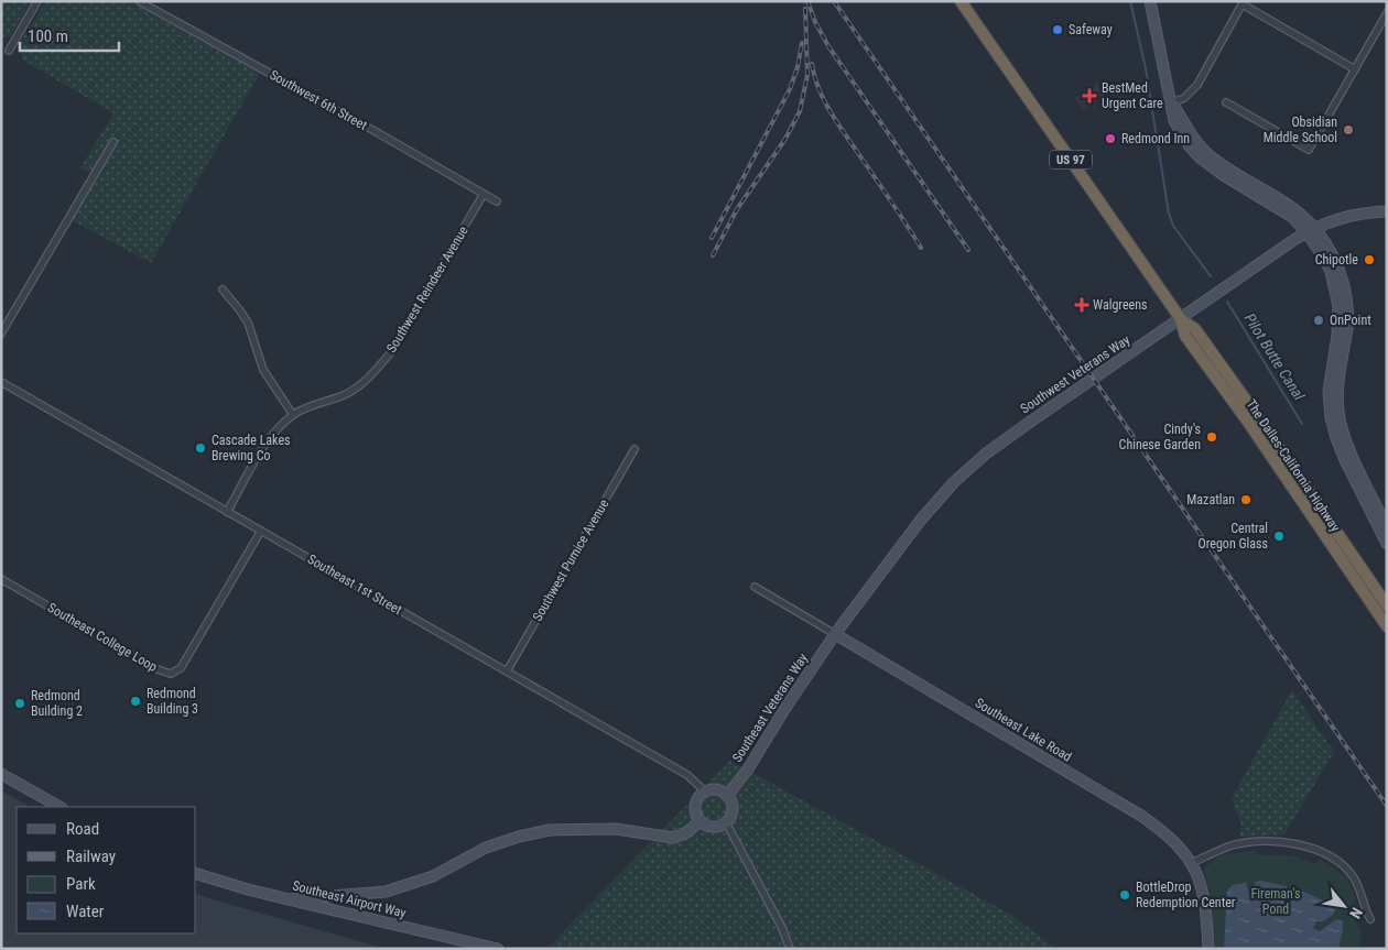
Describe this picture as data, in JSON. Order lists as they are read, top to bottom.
{
  "streets": {
    "highway": ["US 97", "The Dalles-California Highway"],
    "main road": [
      "Southwest Veterans Way",
      "Southeast Veterans Way",
      "Southeast Lake Road",
      "Southeast Airport Way"
    ],
    "street": [
      "Southwest 6th Street",
      "Southwest Reindeer Avenue",
      "Southwest Pumice Avenue",
      "Southeast 1st Street",
      "Southeast College Loop"
    ]
  },
  "crossings": [
    ["Southwest 6th Street", "Southwest Reindeer Avenue"],
    ["Southwest Reindeer Avenue", "Southeast 1st Street"],
    ["Southwest Veterans Way", "The Dalles-California Highway"],
    ["Southwest Veterans Way", "Southeast Veterans Way"],
    ["Southwest Veterans Way", "Southeast Lake Road"],
    ["Southwest Pumice Avenue", "Southeast 1st Street"],
    ["Southeast 1st Street", "Southeast College Loop"],
    ["Southeast 1st Street", "Southeast Veterans Way"],
    ["Southeast Veterans Way", "Southeast Lake Road"]
  ],
  "water": ["Pilot Butte Canal"],
  "parks": ["Fireman's Pond"],
  "places": {
    "other": [
      "Safeway",
      "Obsidian Middle School",
      "Redmond Inn",
      "Chipotle",
      "OnPoint",
      "Cindy's Chinese Garden",
      "Cascade Lakes Brewing Co",
      "Mazatlan",
      "Central Oregon Glass",
      "Redmond Building 3",
      "Redmond Building 2",
      "BottleDrop Redemption Center"
    ],
    "health": ["BestMed Urgent Care", "Walgreens"]
  },
  "legend": [
    "Road",
    "Railway",
    "Park",
    "Water"
  ],
  "scale_bar": "100 m",
  "north": "bottom right"
}
